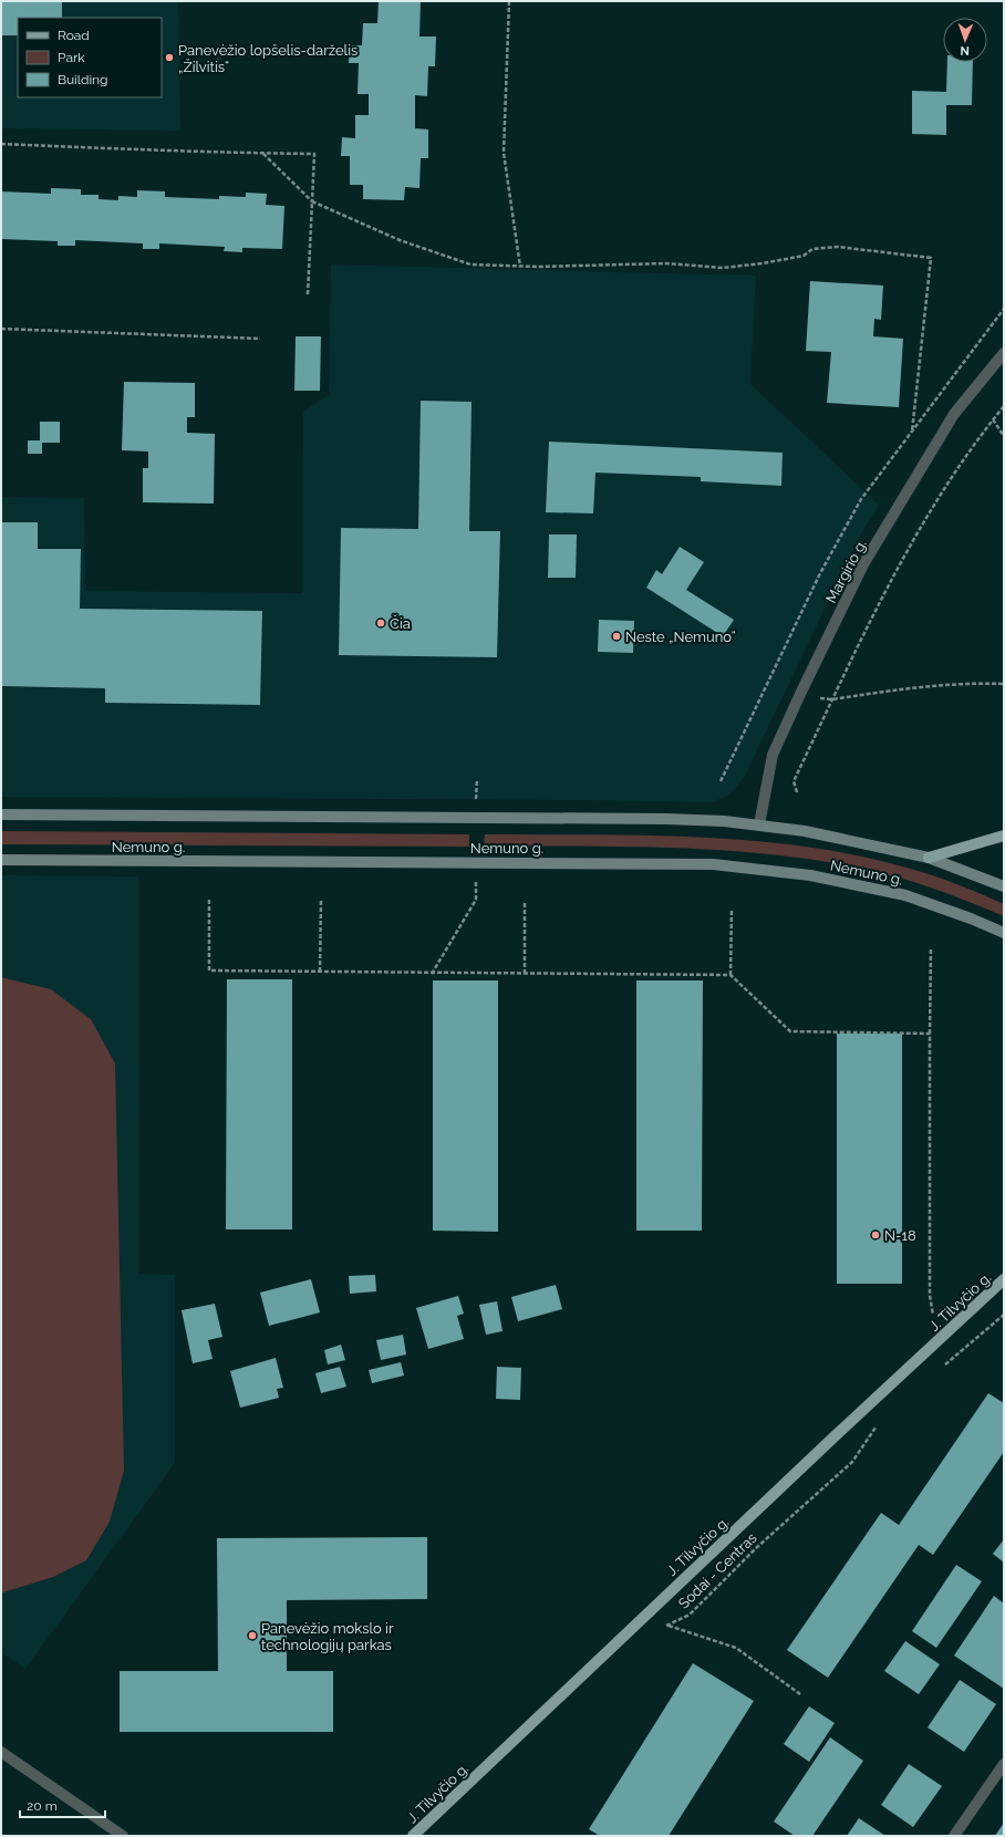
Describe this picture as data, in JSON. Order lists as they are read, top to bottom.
{
  "streets": {
    "main road": ["Nemuno g.", "J. Tilvyčio g."],
    "street": ["Margirio g."],
    "path": ["Sodai - Centras"]
  },
  "crossings": [
    ["Margirio g.", "Nemuno g."]
  ],
  "places": [
    "Panevėžio lopšelis-darželis „Žilvitis“",
    "Čia",
    "Neste „Nemuno“",
    "N-18",
    "Panevėžio mokslo ir technologijų parkas"
  ],
  "legend": ["Road", "Park", "Building"],
  "scale_bar": "20 m",
  "north": "bottom"
}
